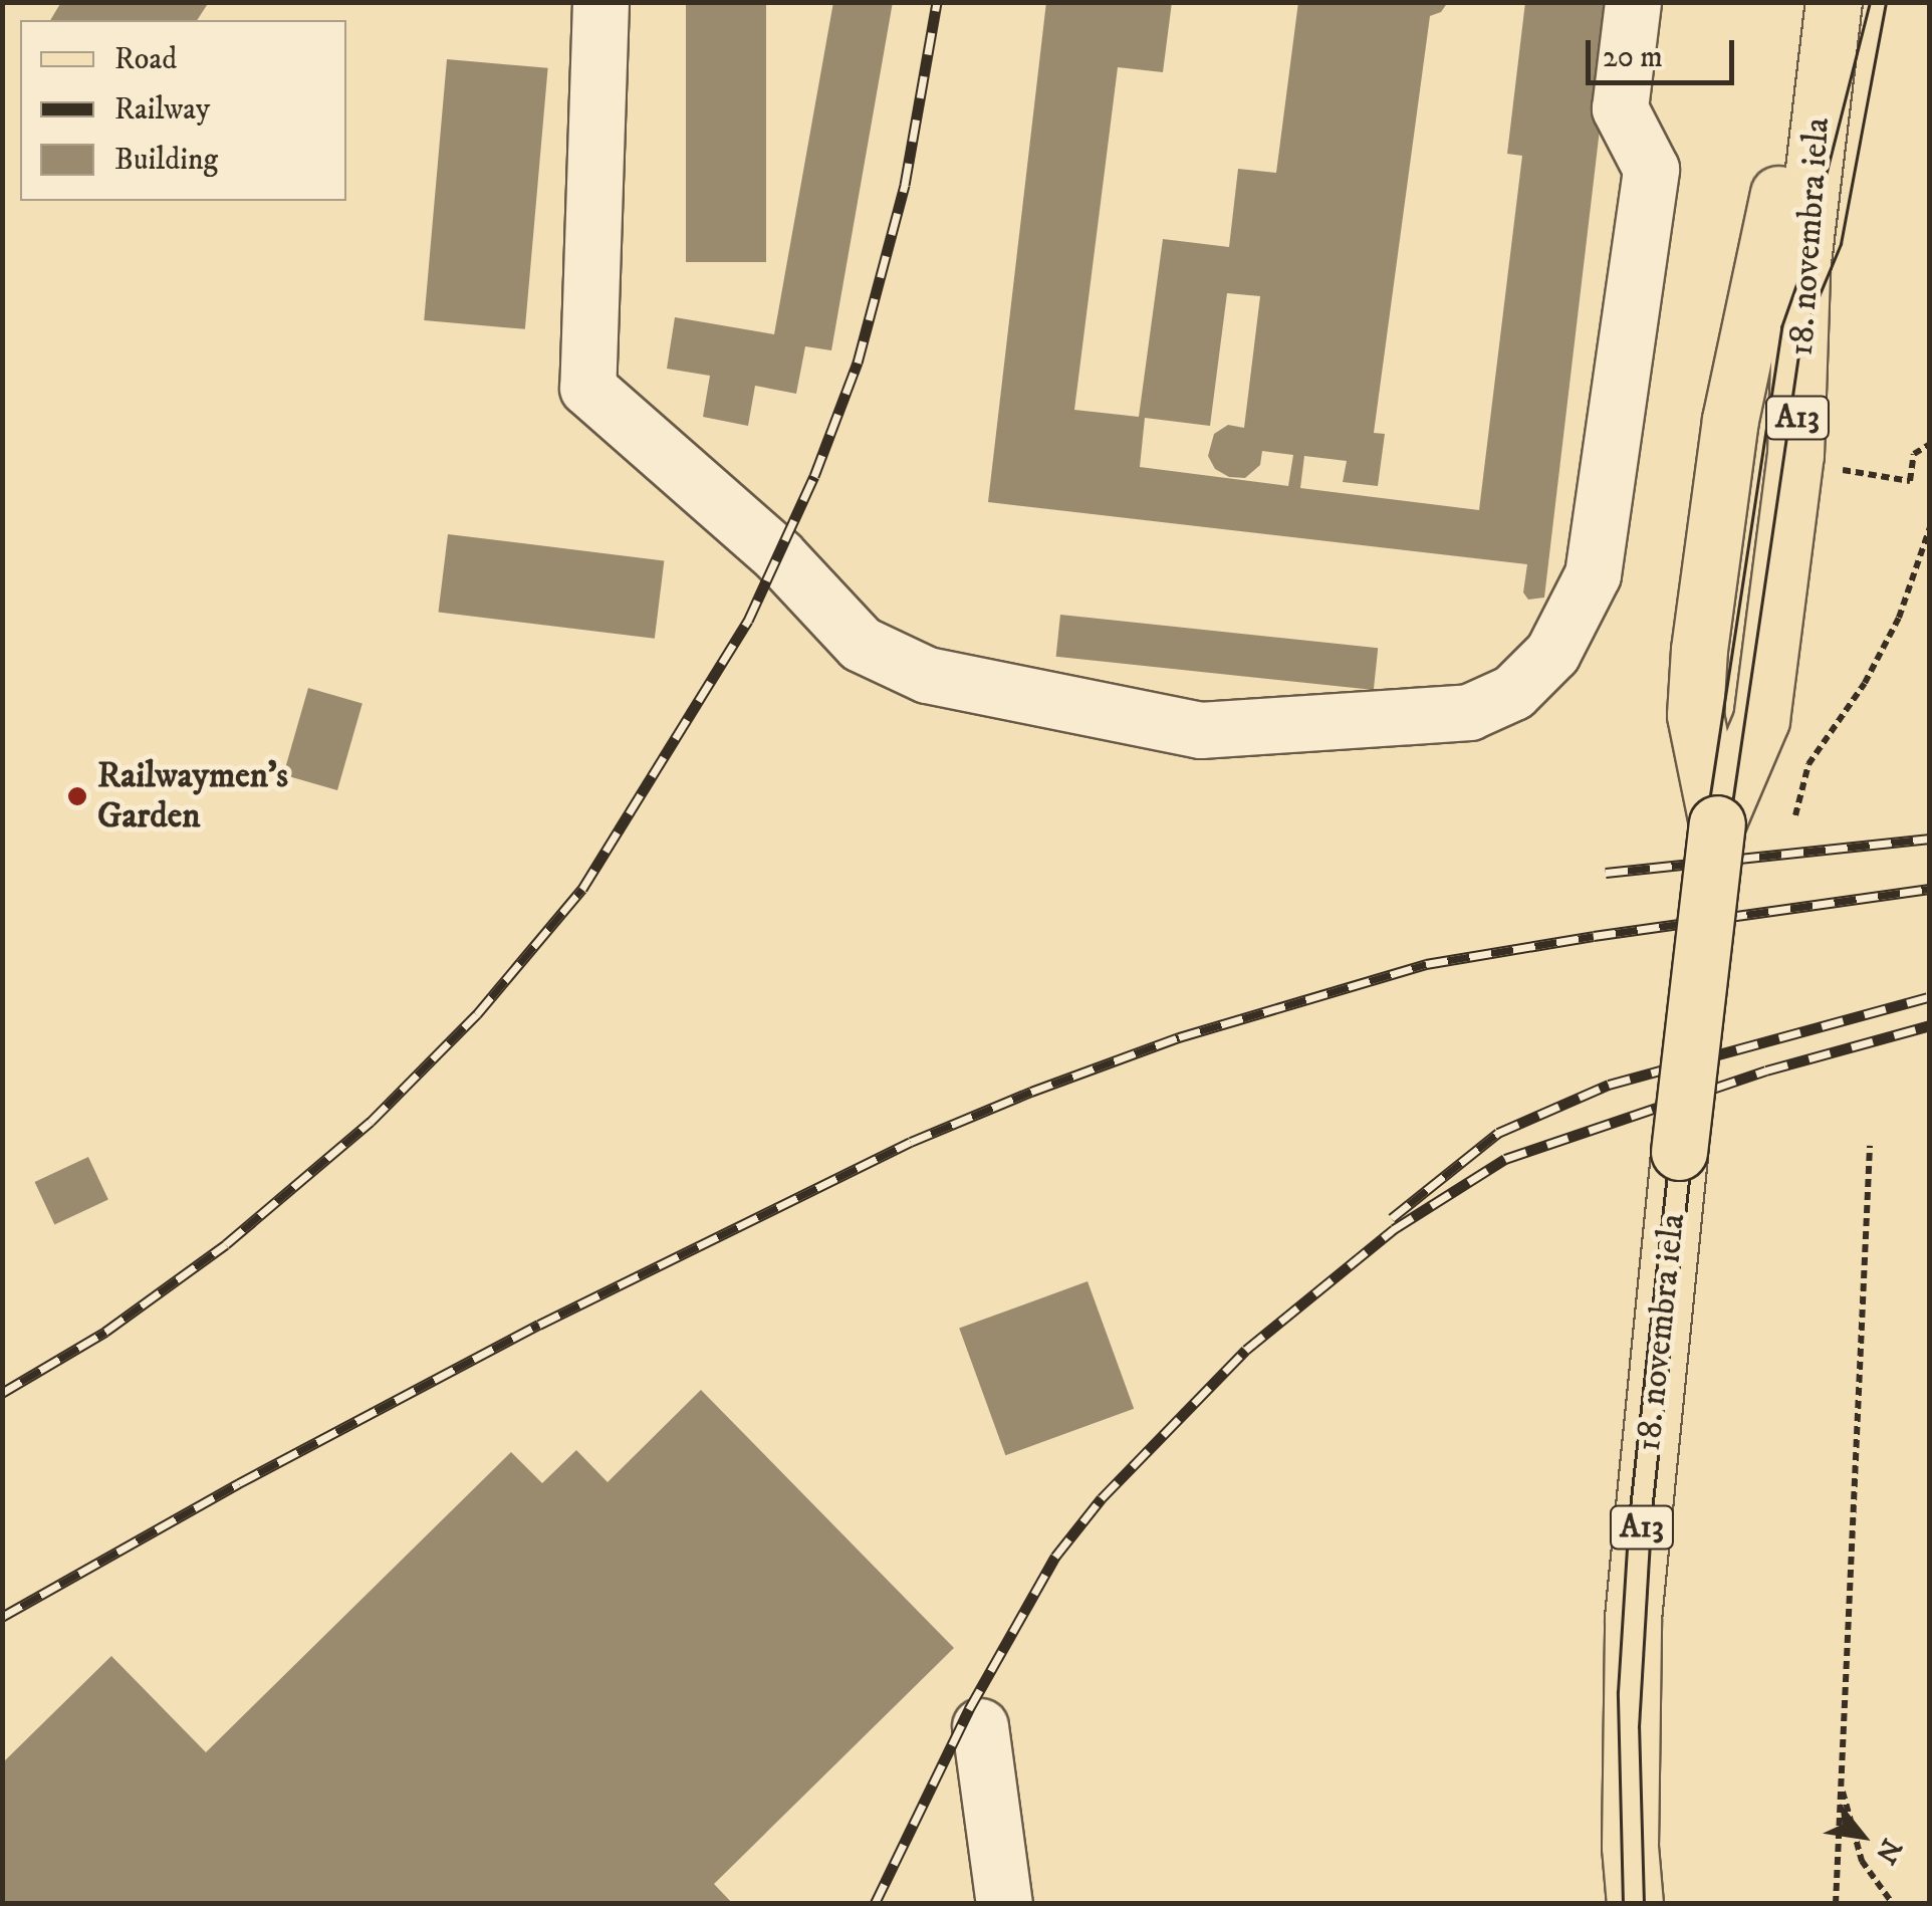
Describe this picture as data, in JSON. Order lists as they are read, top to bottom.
{
  "streets": {
    "main road": ["18. novembra iela", "A13"]
  },
  "places": ["Railwaymen’s Garden"],
  "legend": ["Road", "Railway", "Building"],
  "scale_bar": "20 m",
  "north": "bottom right"
}
